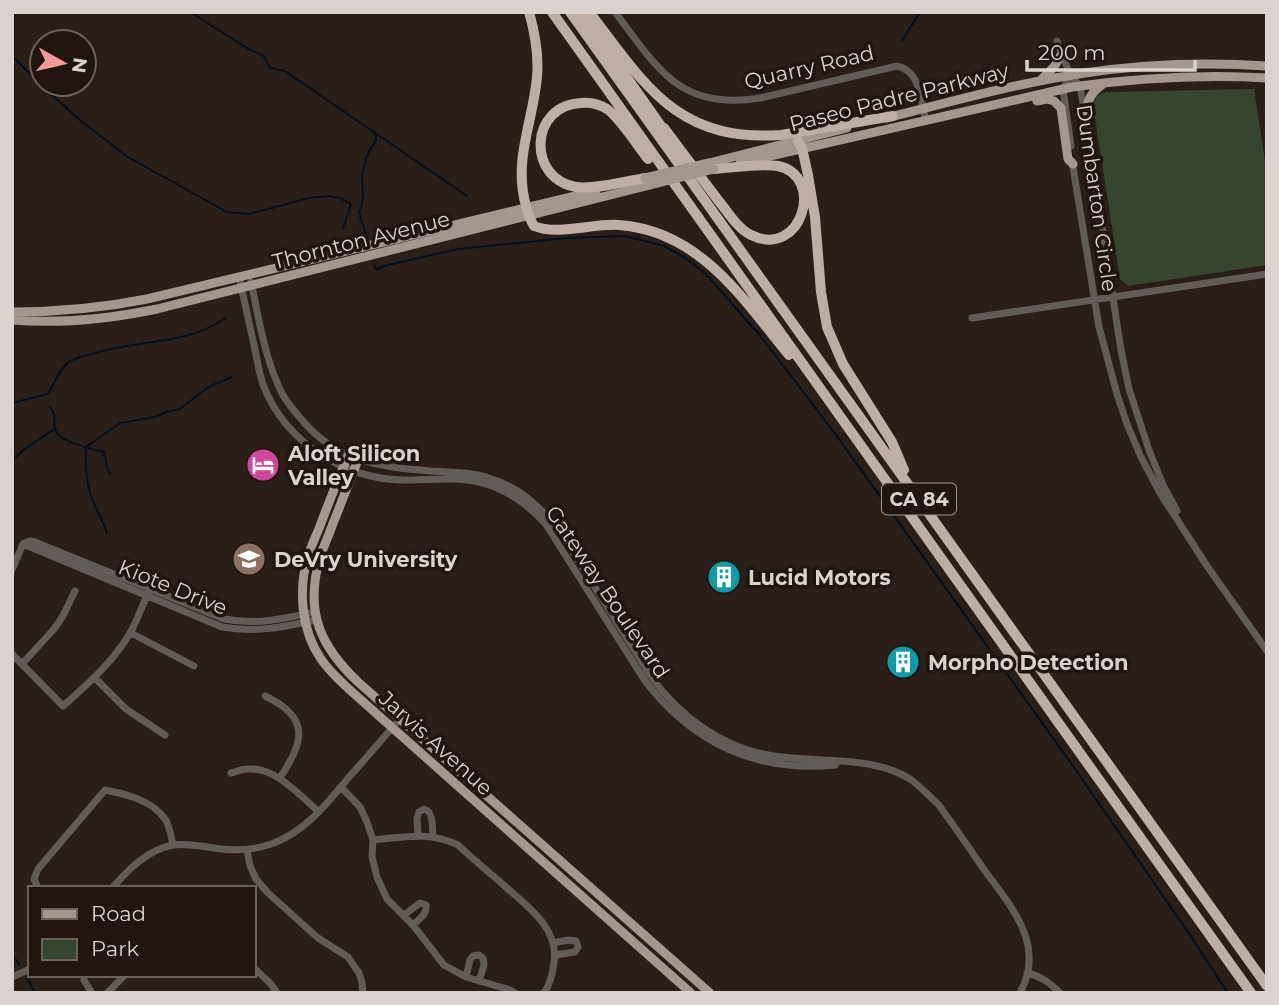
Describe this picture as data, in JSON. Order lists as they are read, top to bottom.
{
  "streets": {
    "highway": ["CA 84"],
    "main road": ["Paseo Padre Parkway", "Thornton Avenue", "Jarvis Avenue"],
    "street": [
      "Quarry Road",
      "Dumbarton Circle",
      "Kiote Drive",
      "Gateway Boulevard"
    ]
  },
  "crossings": [
    ["Quarry Road", "Paseo Padre Parkway"],
    ["Paseo Padre Parkway", "Dumbarton Circle"],
    ["Paseo Padre Parkway", "Thornton Avenue"],
    ["Thornton Avenue", "Gateway Boulevard"],
    ["Kiote Drive", "Jarvis Avenue"],
    ["Gateway Boulevard", "Jarvis Avenue"]
  ],
  "places": {
    "hotel": ["Aloft Silicon Valley"],
    "school or university": ["DeVry University"],
    "building": ["Lucid Motors", "Morpho Detection"]
  },
  "legend": ["Road", "Park"],
  "scale_bar": "200 m",
  "north": "right"
}
